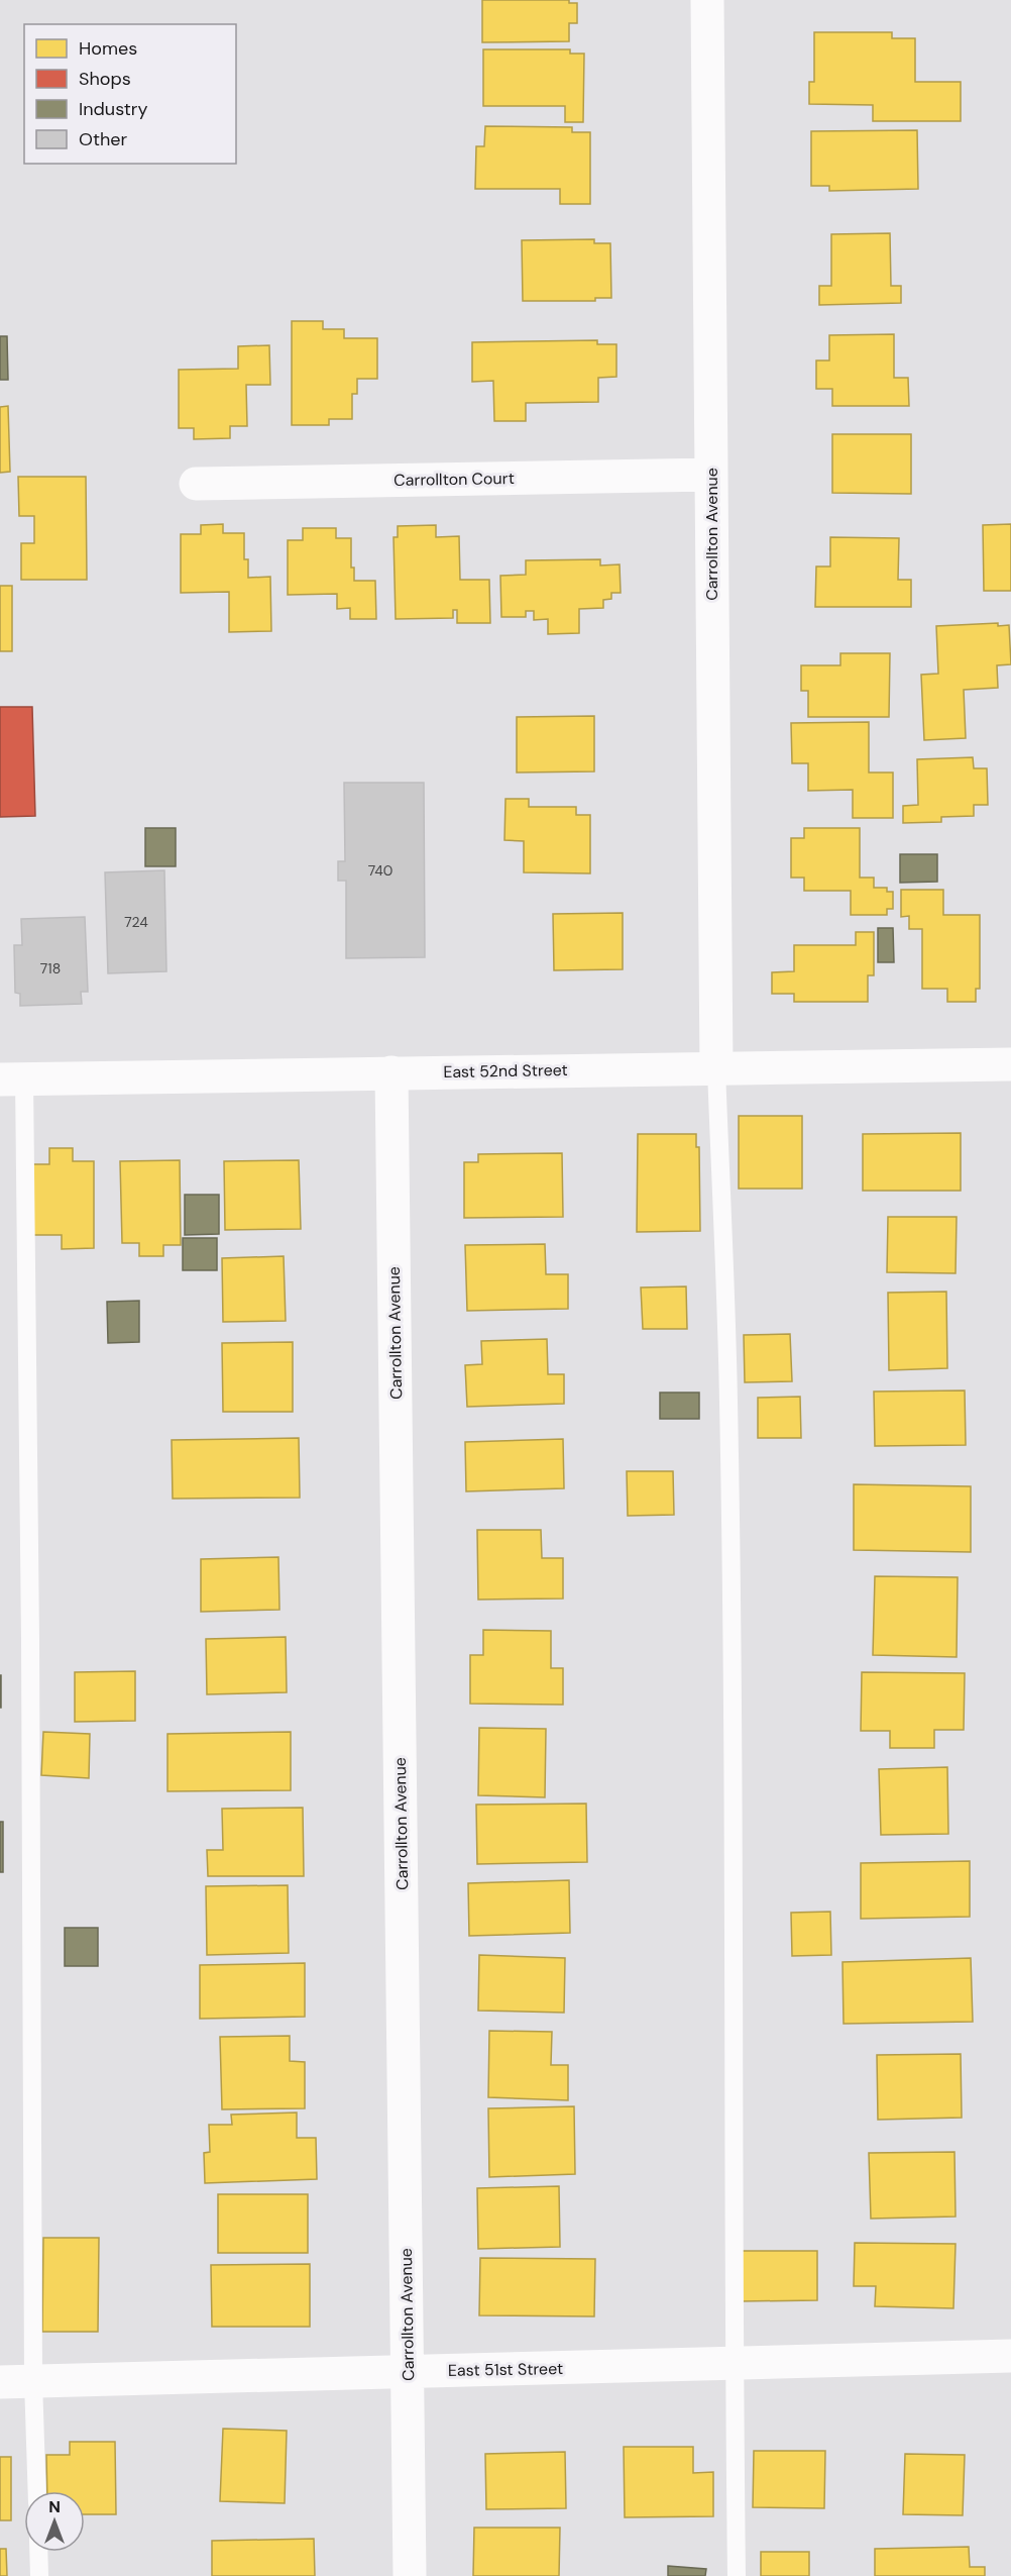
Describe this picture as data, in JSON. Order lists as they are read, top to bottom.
{
  "streets": {
    "street": [
      "Carrollton Court",
      "Carrollton Avenue",
      "East 52nd Street",
      "East 51st Street"
    ]
  },
  "crossings": [
    ["Carrollton Court", "Carrollton Avenue"],
    ["Carrollton Avenue", "East 52nd Street"],
    ["Carrollton Avenue", "East 51st Street"]
  ],
  "house_numbers": ["740", "724", "718"],
  "legend": [
    "Homes",
    "Shops",
    "Industry",
    "Other"
  ],
  "north": "top"
}
